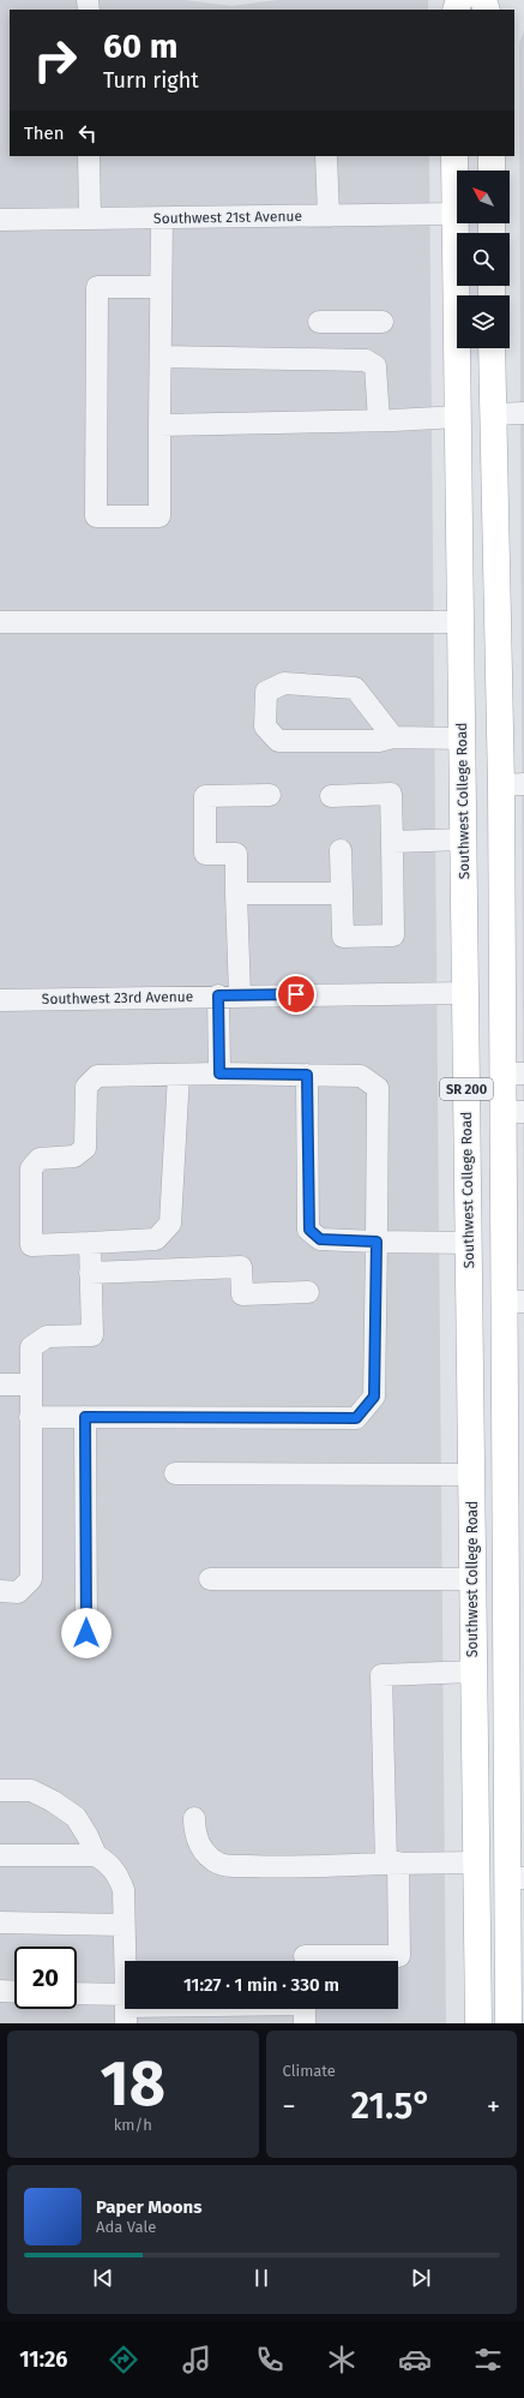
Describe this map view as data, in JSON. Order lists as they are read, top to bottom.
{
  "streets": {
    "main road": ["Southwest College Road", "SR 200"],
    "street": ["Southwest 21st Avenue", "Southwest 23rd Avenue"]
  },
  "crossings": [
    ["Southwest 21st Avenue", "Southwest College Road"],
    ["Southwest College Road", "Southwest 23rd Avenue"]
  ],
  "north": "top left",
  "page": {
    "turn": ["60 m", "Turn right"],
    "then": "Then",
    "limit": "20",
    "trip": "11:27 · 1 min · 330 m",
    "tile": [
      ["18", "km/h"],
      "Climate"
    ],
    "heat": ["−", "21.5°", "+"],
    "song": ["Paper Moons", "Ada Vale"],
    "tabs": "11:26"
  }
}
